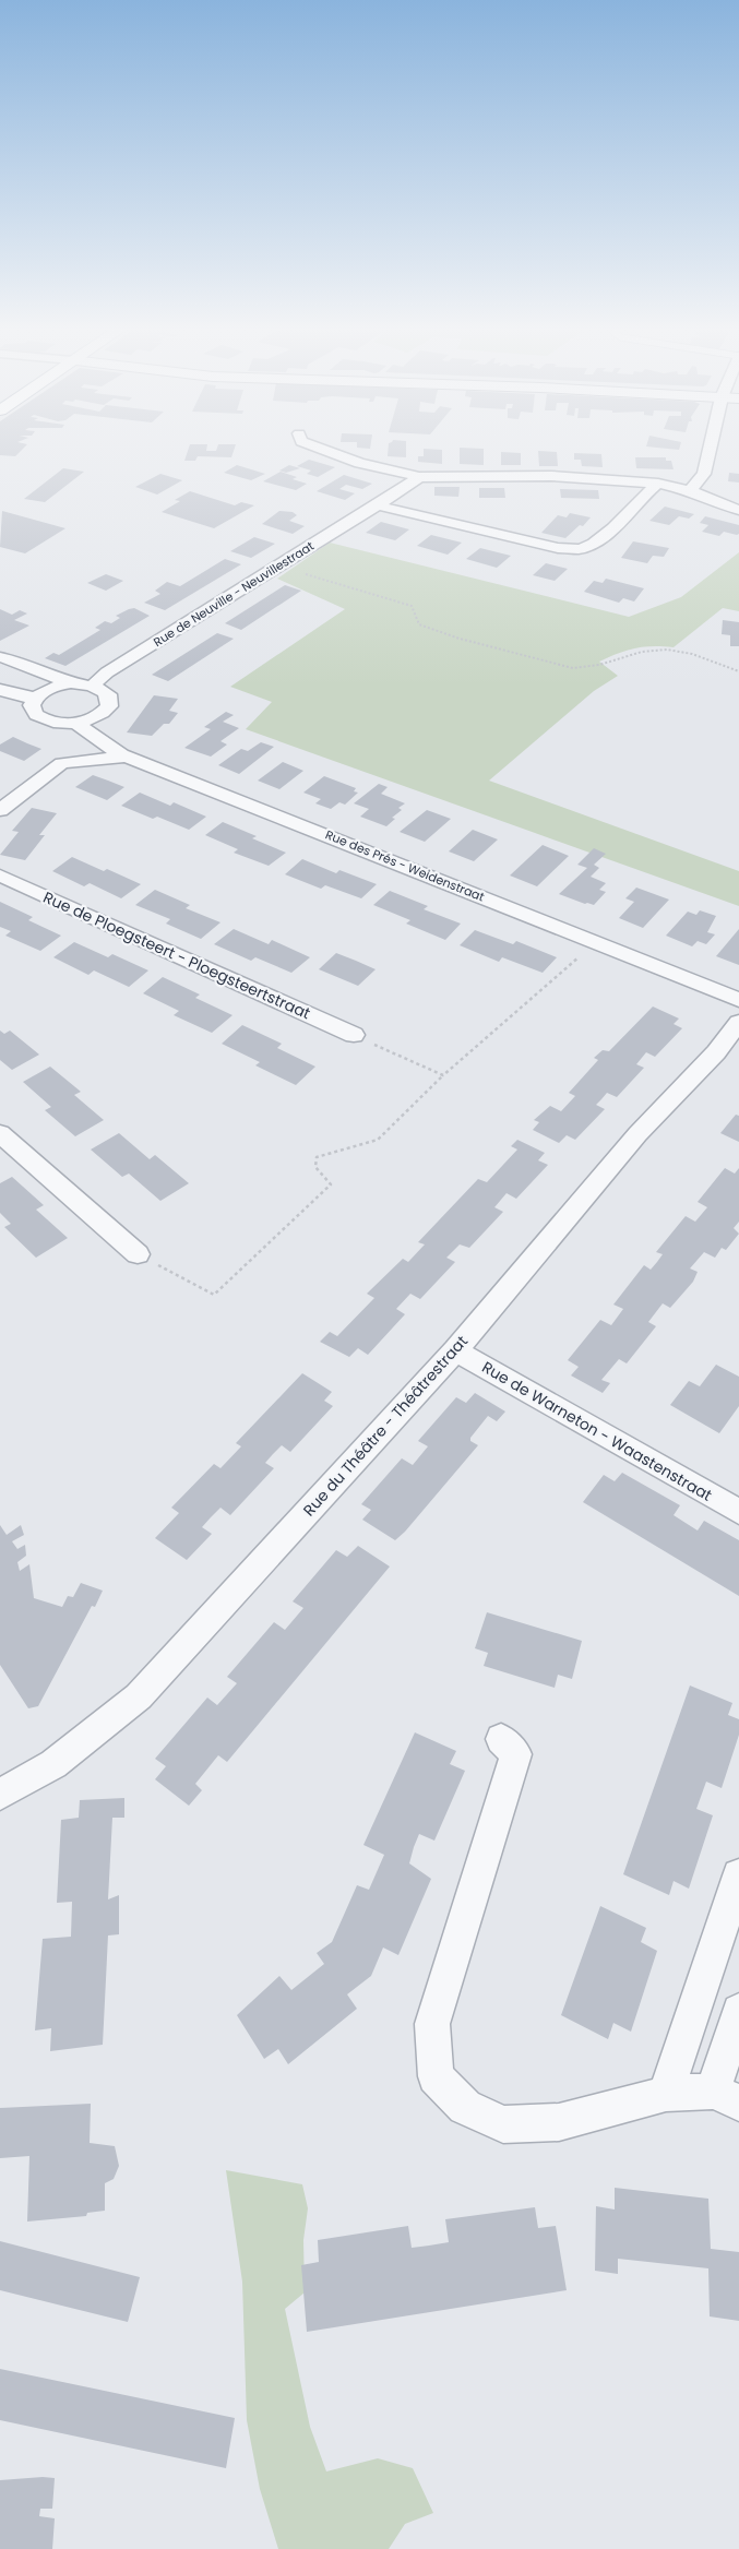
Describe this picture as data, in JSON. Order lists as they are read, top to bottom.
{
  "streets": {
    "street": [
      "Rue de Neuville - Neuvillestraat",
      "Rue des Prés - Weidenstraat",
      "Rue de Ploegsteert - Ploegsteertstraat",
      "Rue du Théâtre - Théâtrestraat",
      "Rue de Warneton - Waastenstraat"
    ]
  },
  "crossings": [
    ["Rue de Neuville - Neuvillestraat", "Rue des Prés - Weidenstraat"],
    ["Rue du Théâtre - Théâtrestraat", "Rue de Warneton - Waastenstraat"]
  ]
}
